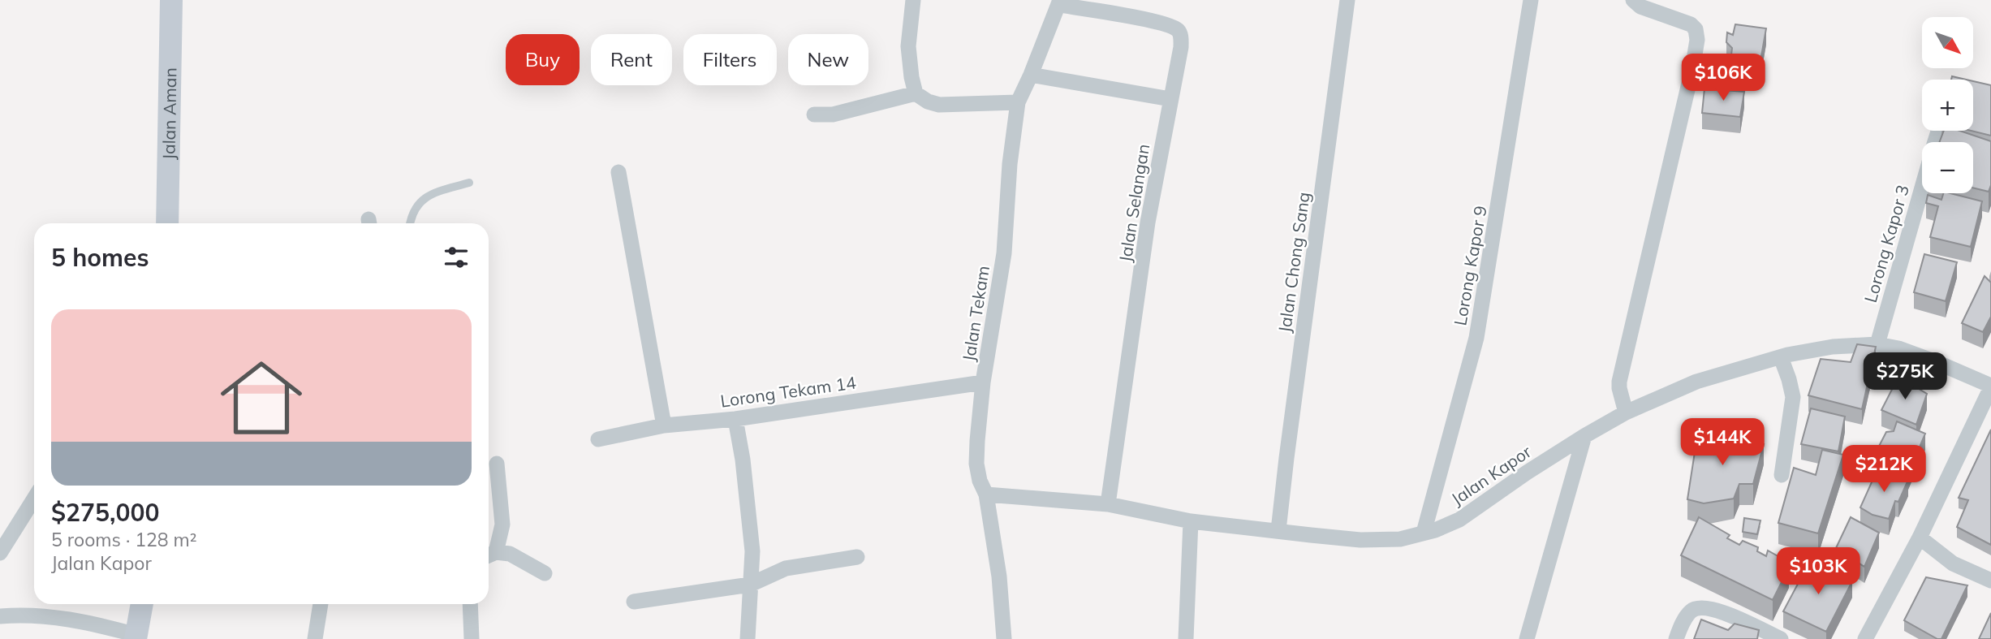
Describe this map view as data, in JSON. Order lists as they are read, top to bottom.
{
  "streets": {
    "street": [
      "Jalan Aman",
      "Jalan Selangan",
      "Lorong Kapor 3",
      "Jalan Chong Sang",
      "Lorong Kapor 9",
      "Jalan Tekam",
      "Lorong Tekam 14",
      "Jalan Kapor"
    ]
  },
  "crossings": [
    ["Jalan Selangan", "Jalan Tekam"],
    ["Jalan Selangan", "Jalan Kapor"],
    ["Lorong Kapor 3", "Jalan Kapor"],
    ["Jalan Chong Sang", "Jalan Kapor"],
    ["Lorong Kapor 9", "Jalan Kapor"],
    ["Jalan Tekam", "Lorong Tekam 14"],
    ["Jalan Tekam", "Jalan Kapor"]
  ],
  "north": "bottom right",
  "page": {
    "map_buttons": ["+", "−"],
    "chip": [
      "Buy",
      "Rent",
      "Filters",
      "New"
    ],
    "price": [
      "$106K",
      "$275K",
      "$144K",
      "$212K",
      "$103K"
    ],
    "heading": "5 homes",
    "list": [
      {
        "name": "$275,000",
        "note": "5 rooms · 128 m² · Jalan Kapor"
      }
    ]
  }
}
